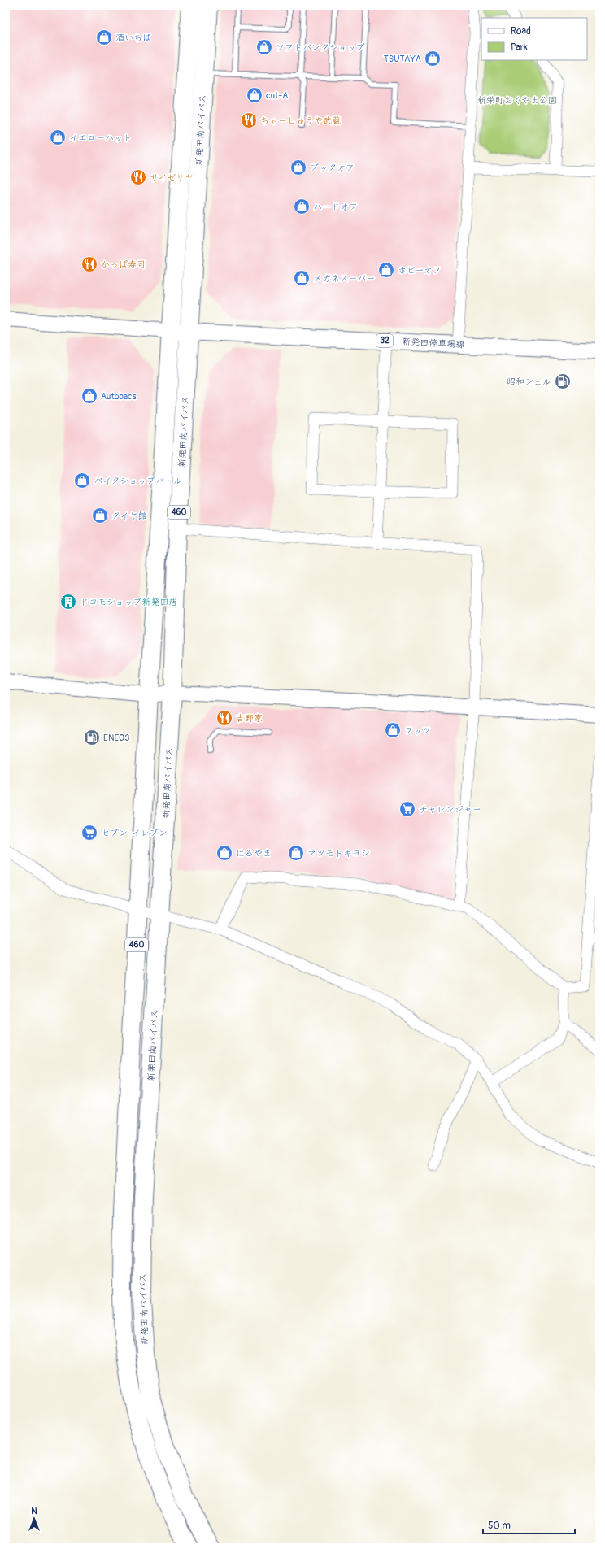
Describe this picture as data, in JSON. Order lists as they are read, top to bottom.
{
  "streets": {
    "highway": ["新発田南バイパス", "460"],
    "main road": ["32", "新発田停車場線"]
  },
  "crossings": [
    ["新発田南バイパス", "新発田停車場線"]
  ],
  "parks": ["新栄町おくやま公園"],
  "places": {
    "shop": [
      "酒いちば",
      "ソフトバンクショップ",
      "TSUTAYA",
      "cut-A",
      "イエローハット",
      "ブックオフ",
      "ハードオフ",
      "ホビーオフ",
      "メガネスーパー",
      "Autobacs",
      "バイクショップバトル",
      "タイヤ館",
      "ワッツ",
      "はるやま",
      "マツモトキヨシ"
    ],
    "restaurant": [
      "ちゃーしゅうや武蔵",
      "サイゼリヤ",
      "かっぱ寿司",
      "吉野家"
    ],
    "fuel station": ["昭和シェル", "ENEOS"],
    "building": ["ドコモショップ新発田店"],
    "supermarket": ["チャレンジャー", "セブン-イレブン"]
  },
  "legend": ["Road", "Park"],
  "scale_bar": "50 m",
  "north": "top"
}
